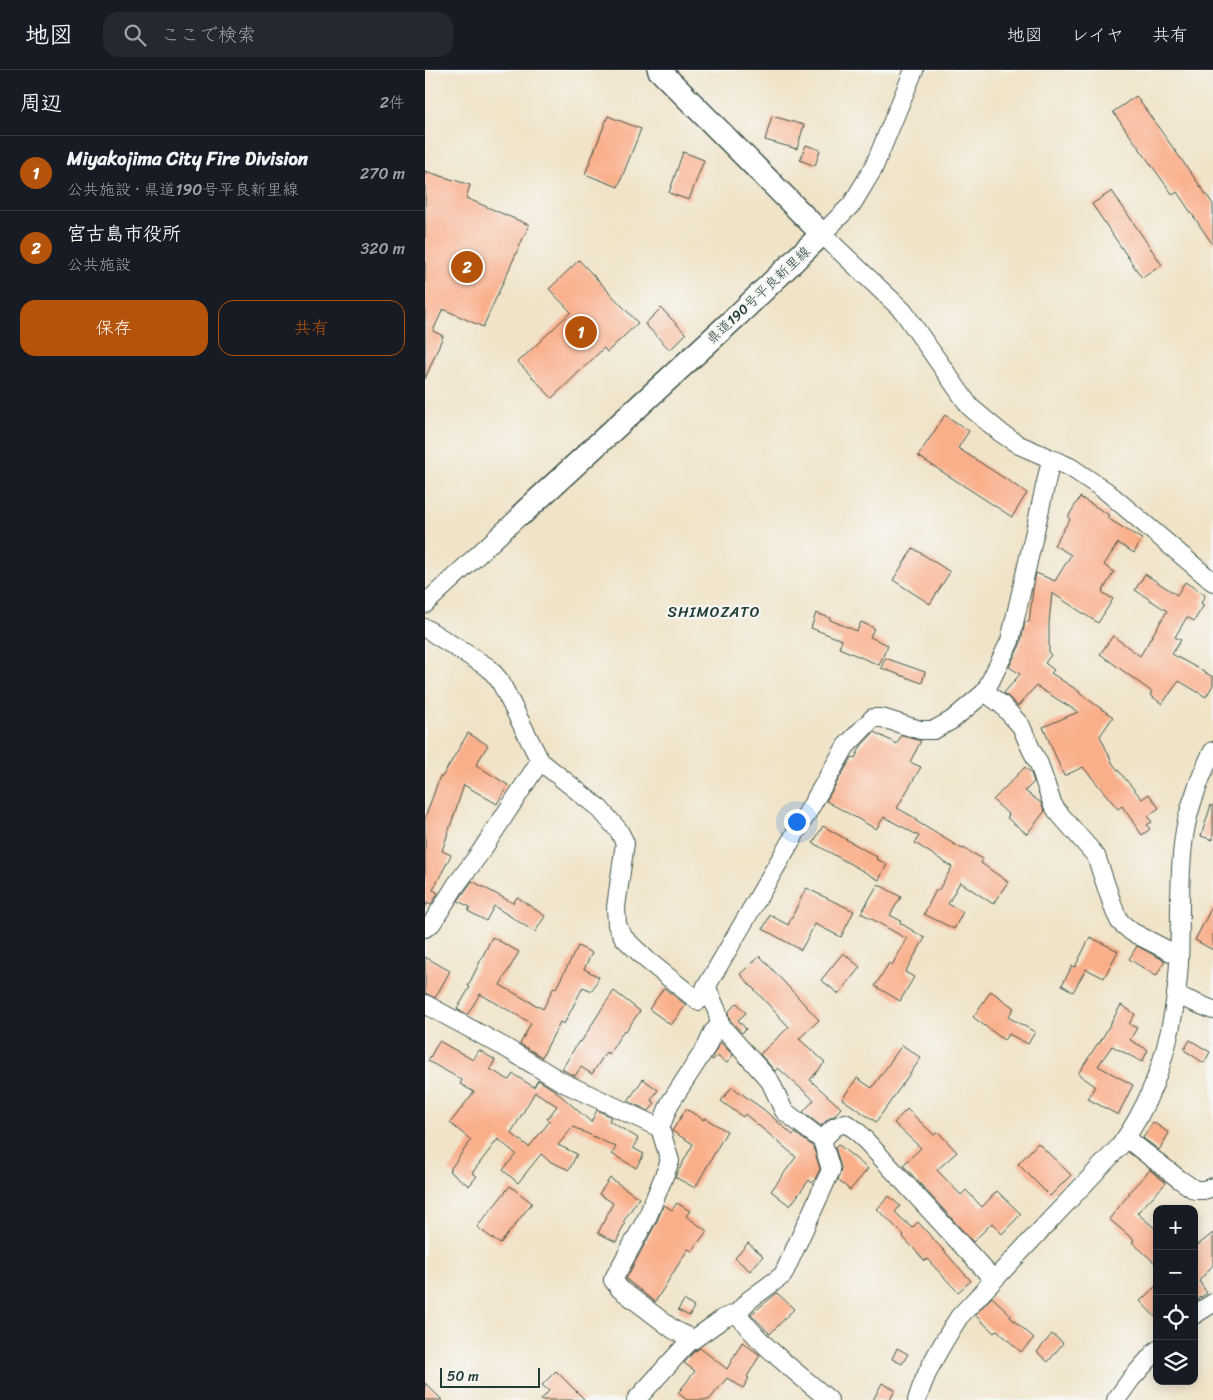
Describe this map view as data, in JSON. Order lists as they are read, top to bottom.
{
  "streets": {
    "main road": ["県道190号平良新里線"]
  },
  "districts": ["SHIMOZATO"],
  "scale_bar": "50 m",
  "page": {
    "header": "地図",
    "search": "ここで検索",
    "nav": ["地図", "レイヤ", "共有"],
    "heading": ["周辺", "2件"],
    "list": [
      {
        "mark": "1",
        "name": "Miyakojima City Fire Division",
        "note": "公共施設 · 県道190号平良新里線",
        "value": "270 m"
      },
      {
        "mark": "2",
        "name": "宮古島市役所",
        "note": "公共施設",
        "value": "320 m"
      }
    ],
    "pins": ["2", "1"],
    "buttons": ["保存", "共有"],
    "map_buttons": ["+", "−"],
    "scale": "50 m"
  }
}
